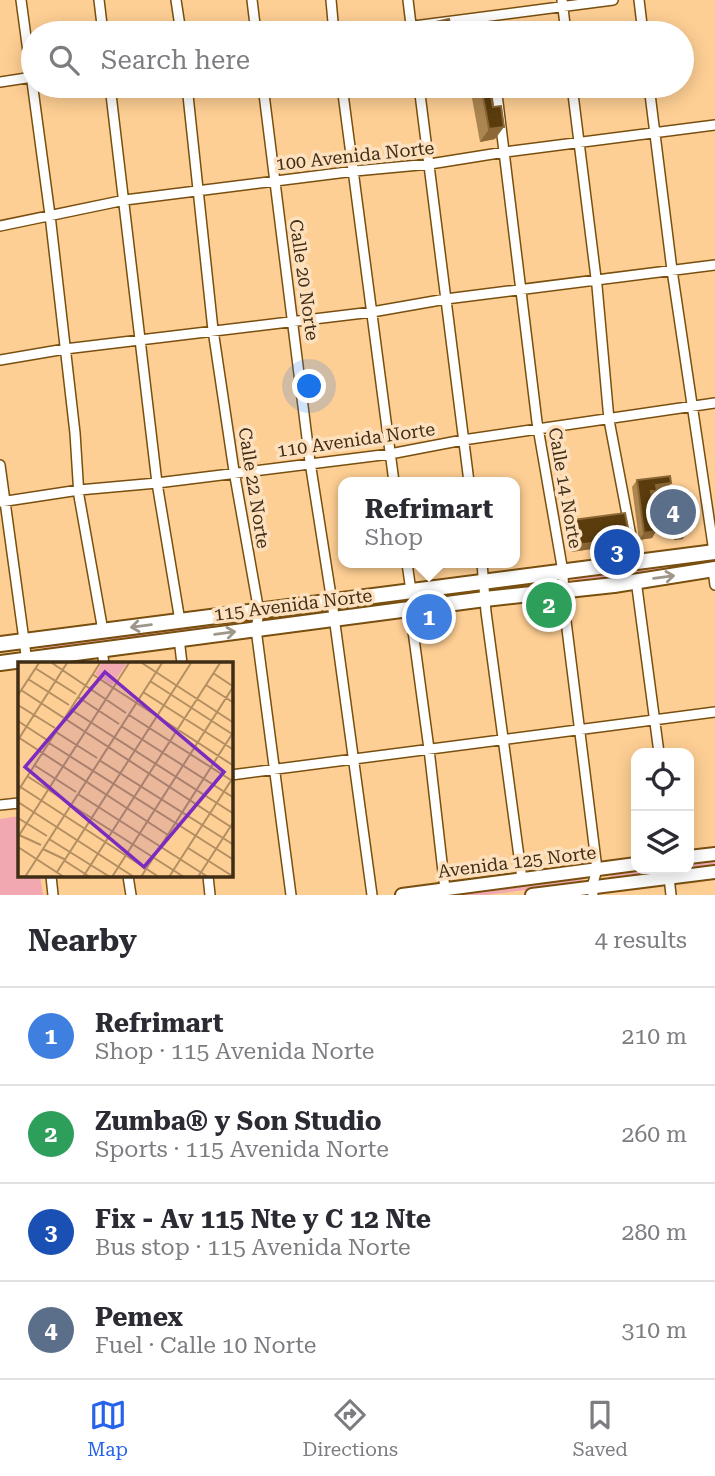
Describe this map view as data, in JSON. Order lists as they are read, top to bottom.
{
  "streets": {
    "main road": ["115 Avenida Norte", "Avenida 125 Norte"],
    "street": [
      "100 Avenida Norte",
      "Calle 20 Norte",
      "110 Avenida Norte",
      "Calle 22 Norte",
      "Calle 14 Norte"
    ]
  },
  "crossings": [
    ["100 Avenida Norte", "Calle 20 Norte"],
    ["100 Avenida Norte", "Calle 22 Norte"],
    ["100 Avenida Norte", "Calle 14 Norte"],
    ["Calle 20 Norte", "110 Avenida Norte"],
    ["Calle 20 Norte", "115 Avenida Norte"],
    ["110 Avenida Norte", "Calle 22 Norte"],
    ["110 Avenida Norte", "Calle 14 Norte"],
    ["Calle 22 Norte", "115 Avenida Norte"],
    ["Calle 14 Norte", "115 Avenida Norte"],
    ["Calle 14 Norte", "Avenida 125 Norte"]
  ],
  "page": {
    "search": "Search here",
    "popup": ["Refrimart", "Shop"],
    "pins": [
      "4",
      "3",
      "2",
      "1"
    ],
    "heading": ["Nearby", "4 results"],
    "list": [
      {
        "mark": "1",
        "name": "Refrimart",
        "note": "Shop · 115 Avenida Norte",
        "value": "210 m"
      },
      {
        "mark": "2",
        "name": "Zumba® y Son Studio",
        "note": "Sports · 115 Avenida Norte",
        "value": "260 m"
      },
      {
        "mark": "3",
        "name": "Fix - Av 115 Nte y C 12 Nte",
        "note": "Bus stop · 115 Avenida Norte",
        "value": "280 m"
      },
      {
        "mark": "4",
        "name": "Pemex",
        "note": "Fuel · Calle 10 Norte",
        "value": "310 m"
      }
    ],
    "nav": ["Map", "Directions", "Saved"]
  }
}
